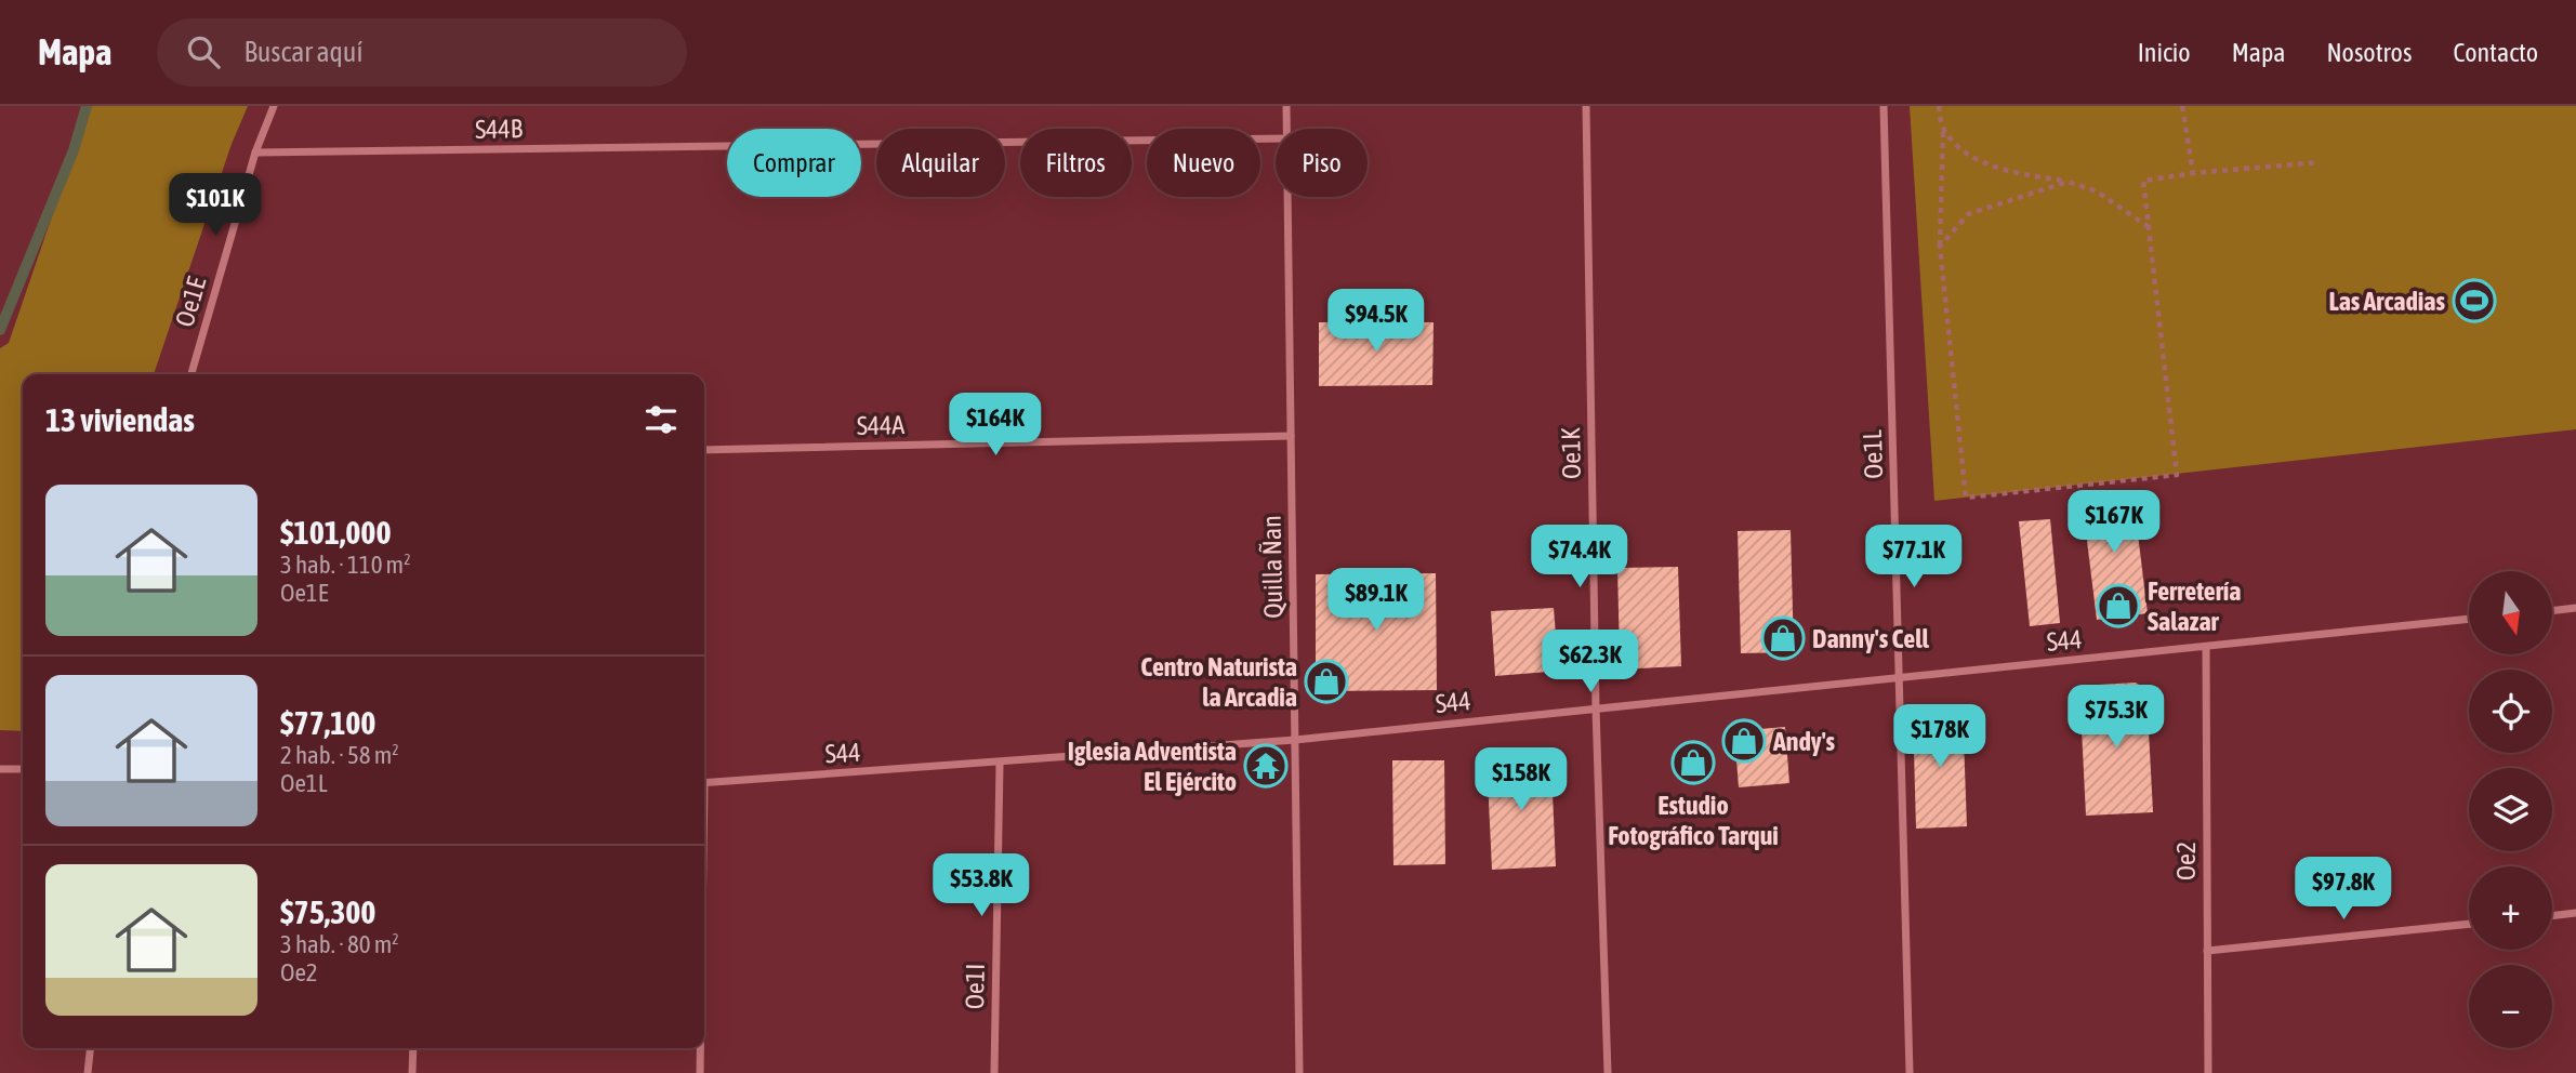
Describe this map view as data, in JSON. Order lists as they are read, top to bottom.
{
  "streets": {
    "street": [
      "S44B",
      "Oe1E",
      "S44A",
      "Oe1K",
      "Oe1L",
      "Quilla Ñan",
      "S44",
      "Oe2",
      "Oe1I"
    ]
  },
  "crossings": [
    ["S44B", "Oe1E"],
    ["S44A", "Quilla Ñan"],
    ["Oe1K", "S44"],
    ["Oe1L", "S44"],
    ["Quilla Ñan", "S44"],
    ["S44", "Oe2"],
    ["S44", "Oe1I"]
  ],
  "places": {
    "sports": ["Las Arcadias"],
    "shop": [
      "Ferretería Salazar",
      "Danny's Cell",
      "Centro Naturista la Arcadia",
      "Andy's",
      "Estudio Fotográfico Tarqui"
    ],
    "temple": ["Iglesia Adventista El Ejército"]
  },
  "north": "bottom",
  "page": {
    "header": "Mapa",
    "search": "Buscar aquí",
    "nav": [
      "Inicio",
      "Mapa",
      "Nosotros",
      "Contacto"
    ],
    "chip": [
      "Comprar",
      "Alquilar",
      "Filtros",
      "Nuevo",
      "Piso"
    ],
    "price": [
      "$101K",
      "$94.5K",
      "$164K",
      "$167K",
      "$74.4K",
      "$77.1K",
      "$89.1K",
      "$62.3K",
      "$75.3K",
      "$178K",
      "$158K",
      "$53.8K",
      "$97.8K"
    ],
    "heading": "13 viviendas",
    "list": [
      {
        "name": "$101,000",
        "note": "3 hab. · 110 m² · Oe1E"
      },
      {
        "name": "$77,100",
        "note": "2 hab. · 58 m² · Oe1L"
      },
      {
        "name": "$75,300",
        "note": "3 hab. · 80 m² · Oe2"
      }
    ],
    "map_buttons": ["+", "−"]
  }
}
